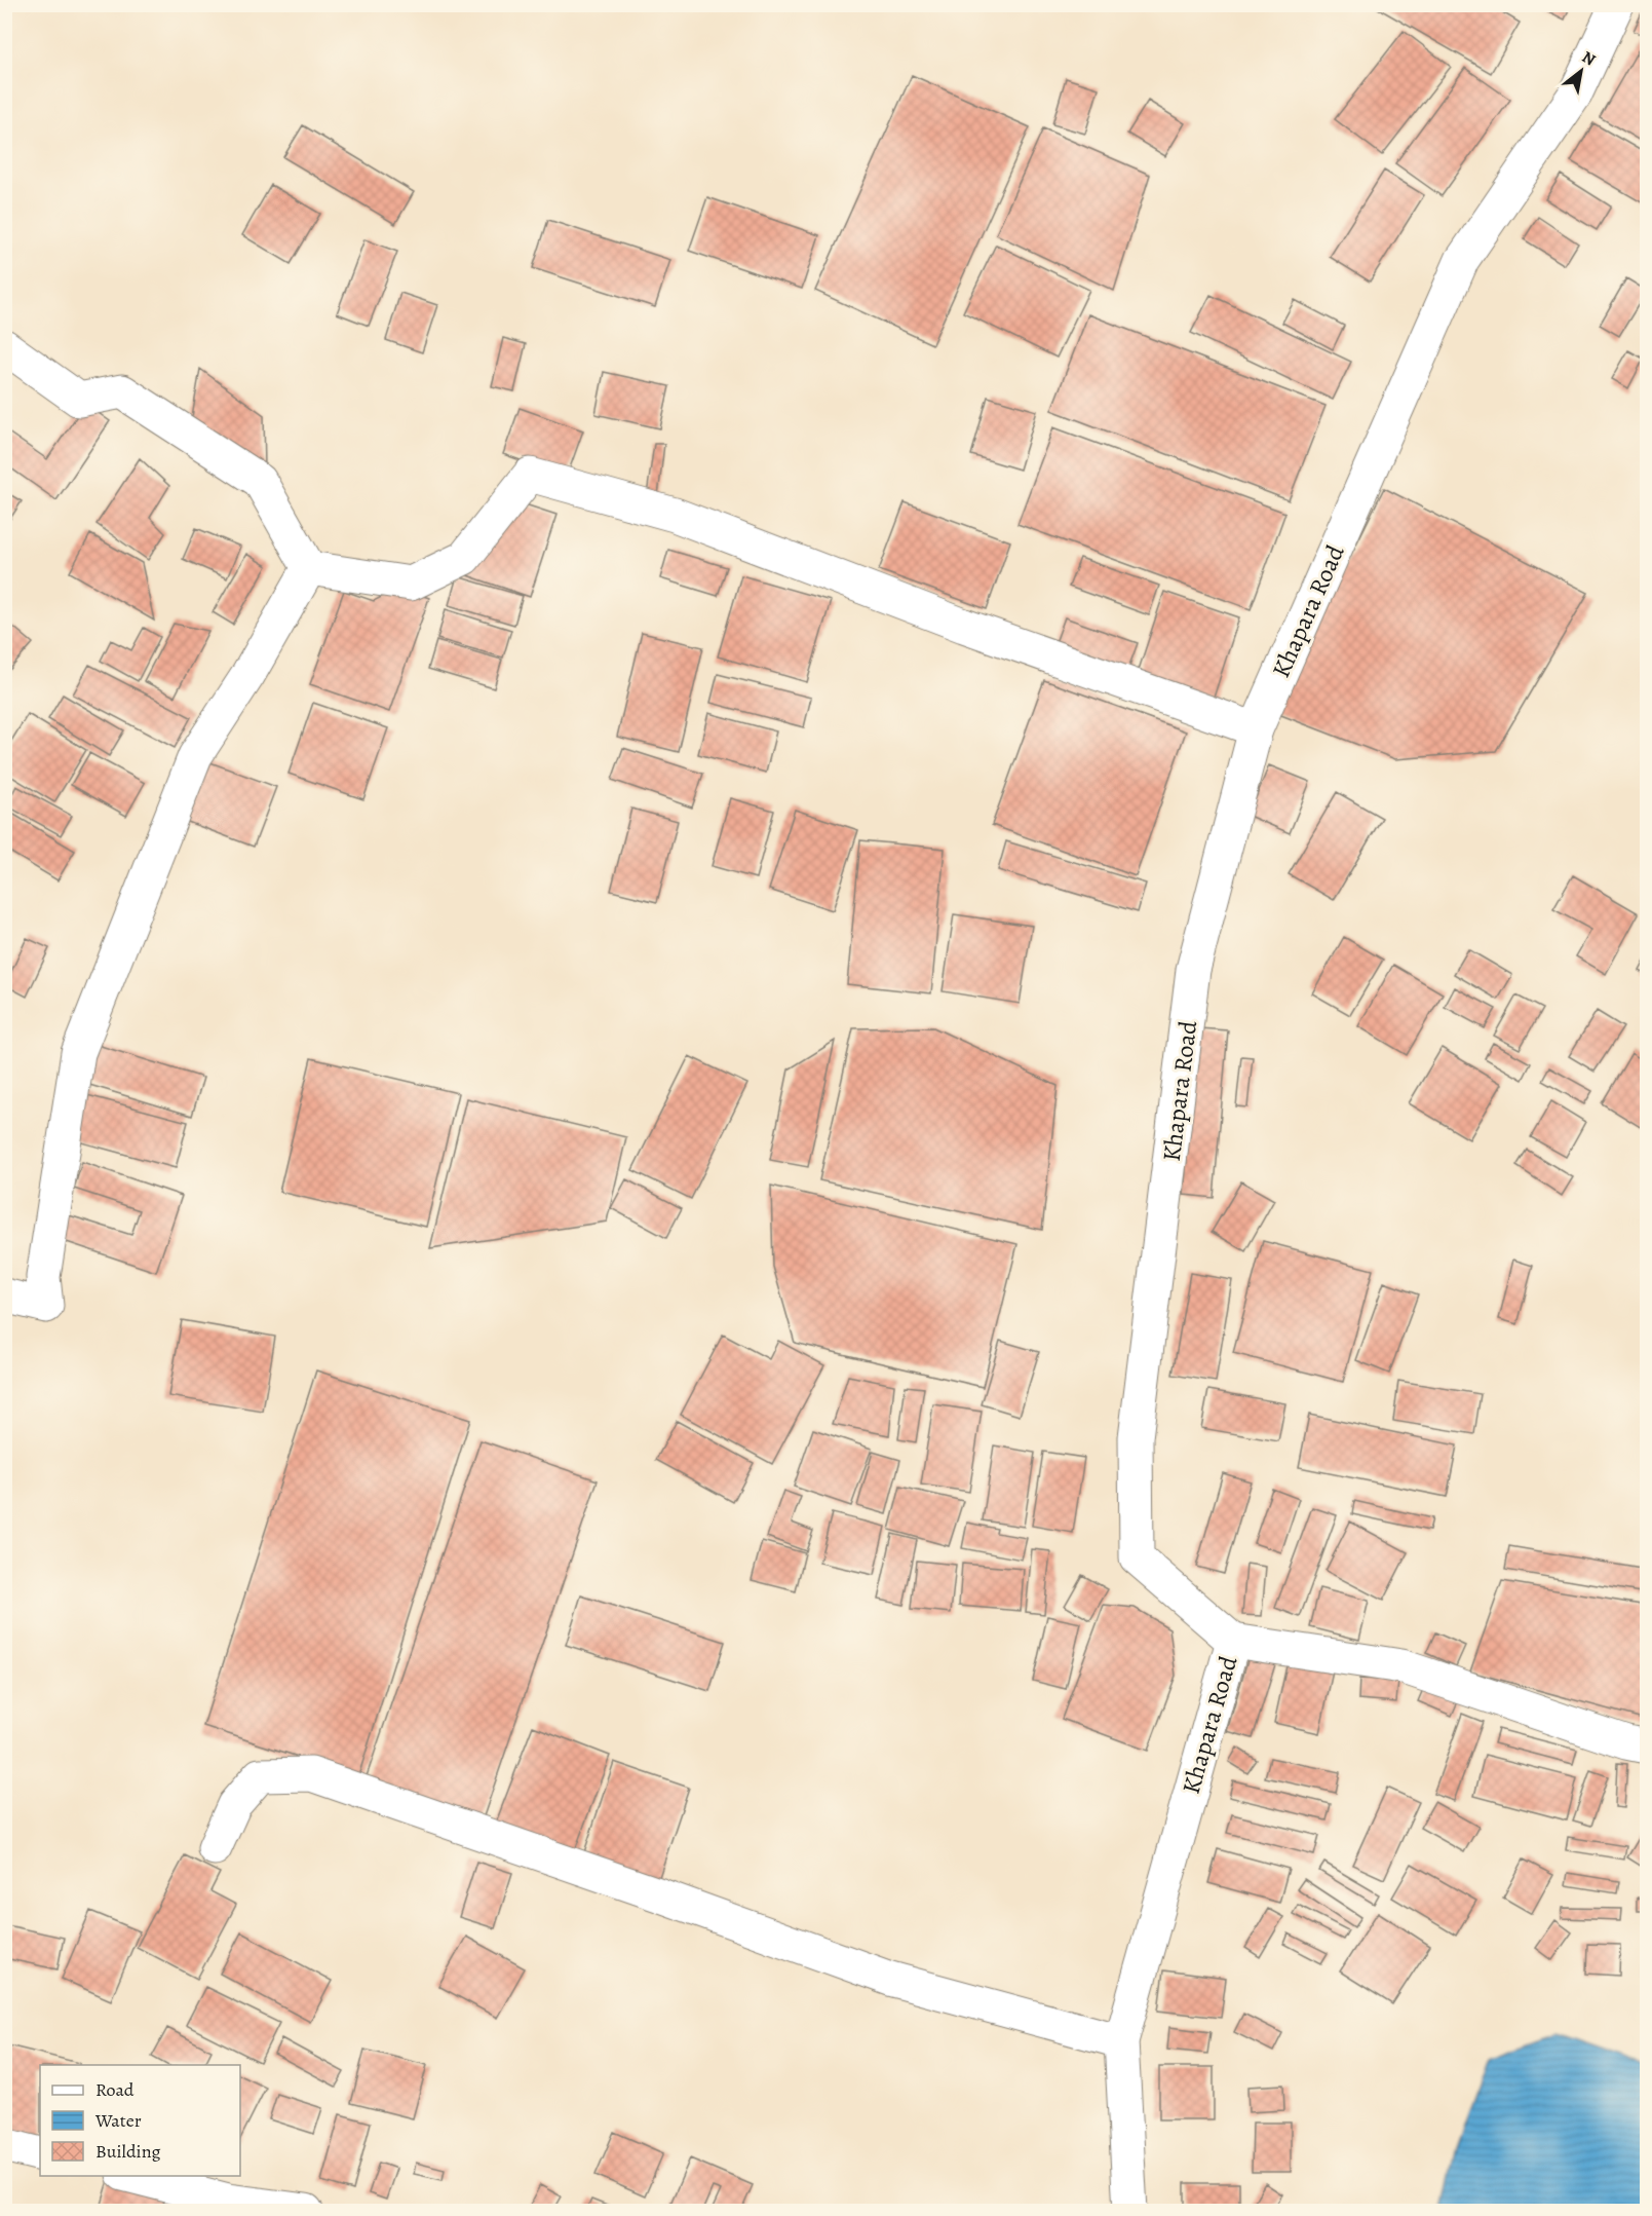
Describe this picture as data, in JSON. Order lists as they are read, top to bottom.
{
  "streets": {
    "street": ["Khapara Road"]
  },
  "legend": ["Road", "Water", "Building"],
  "north": "top right"
}
